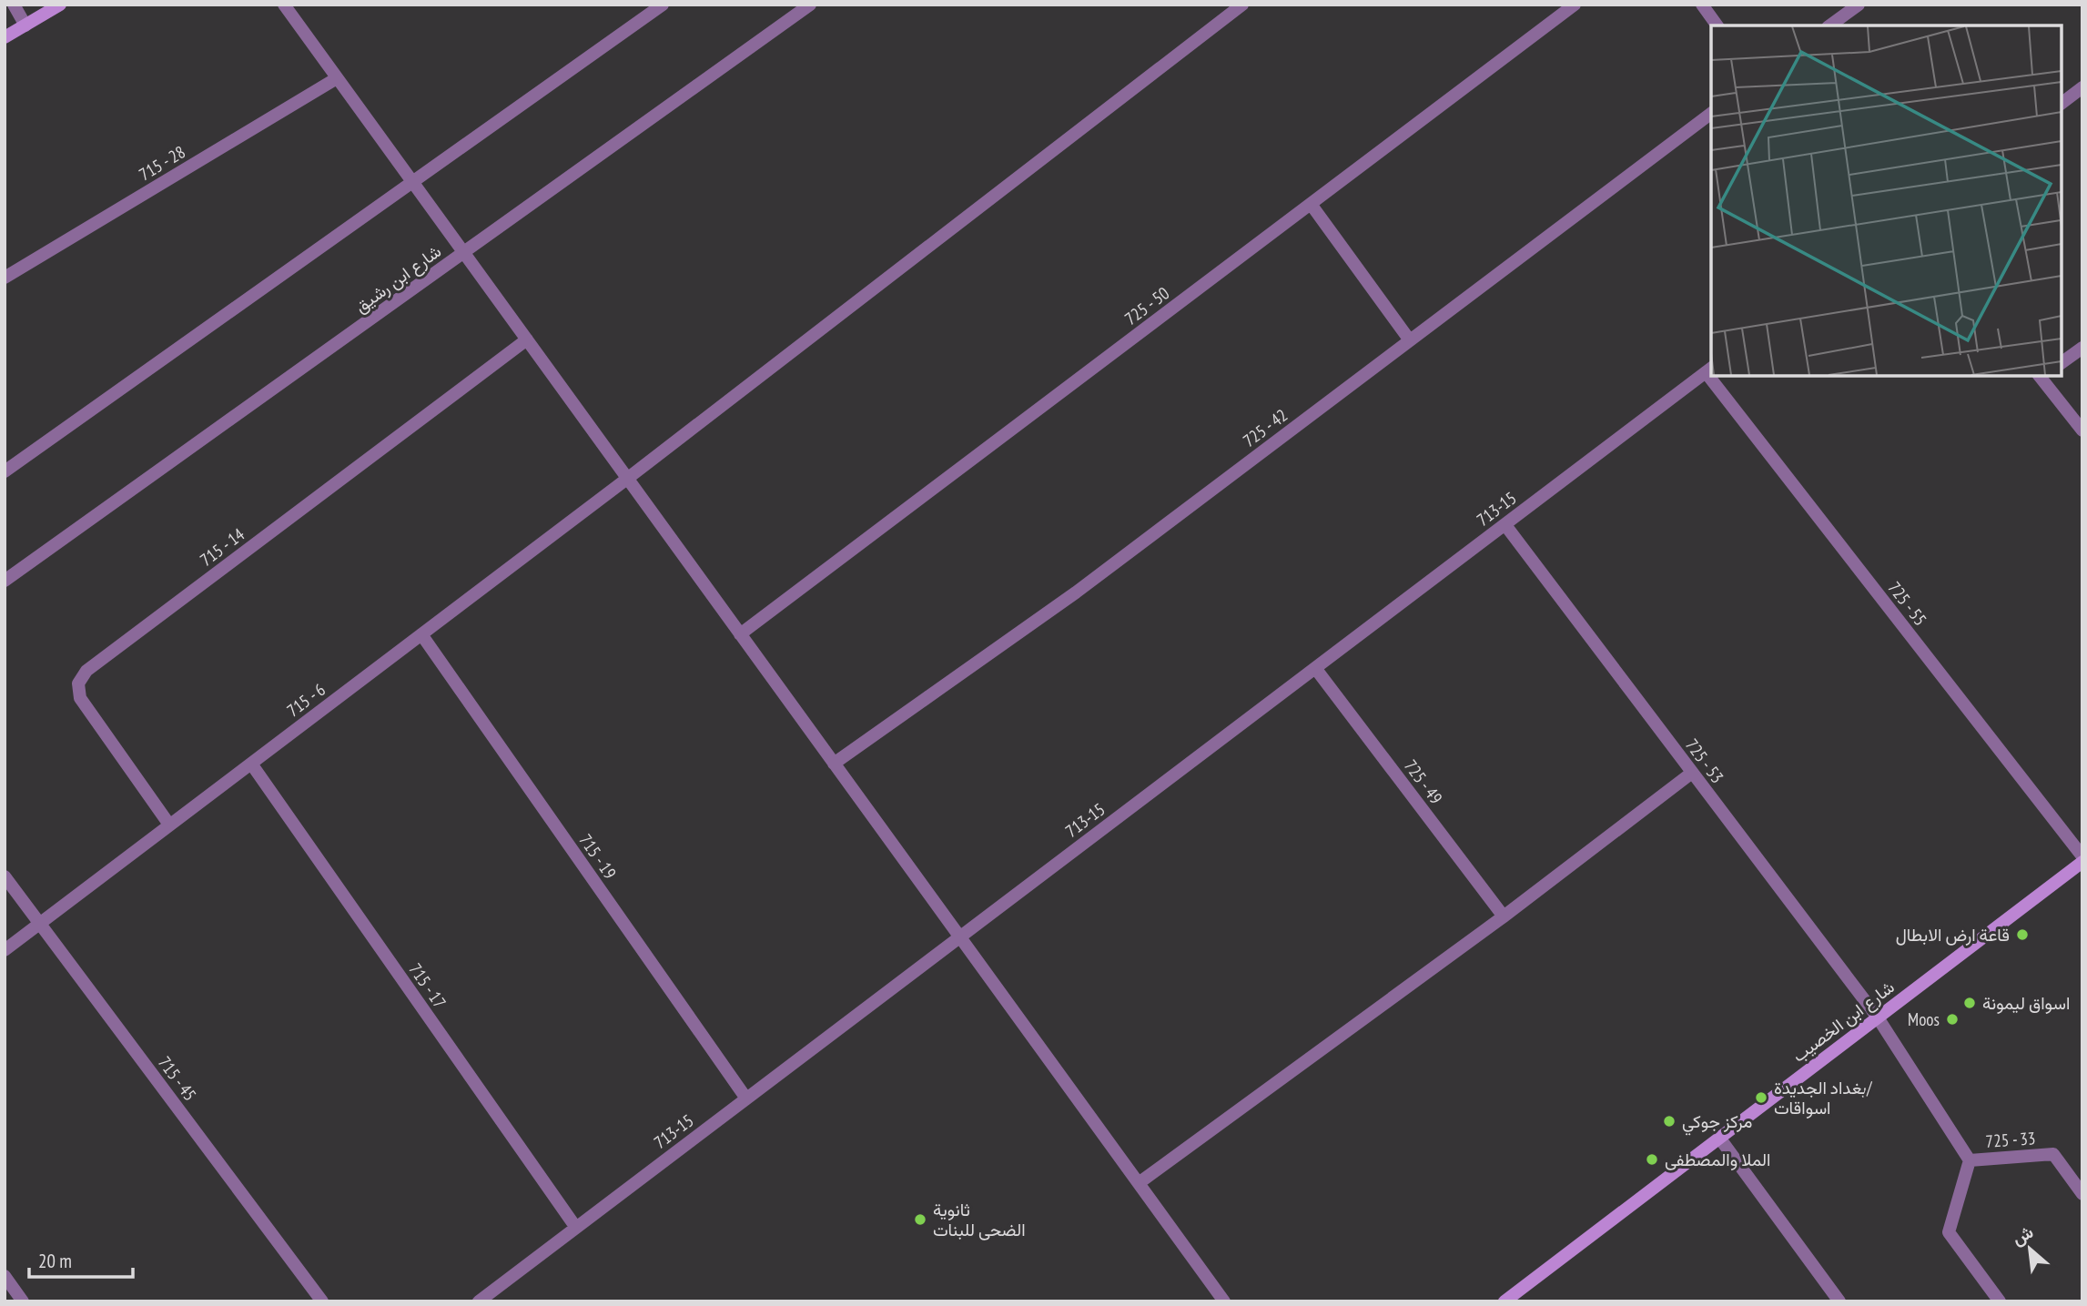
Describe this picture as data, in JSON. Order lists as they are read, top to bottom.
{
  "streets": {
    "street": [
      "715 - 28",
      "شارع ابن رشيق",
      "725 - 50",
      "725 - 42",
      "713-15",
      "715 - 14",
      "725 - 55",
      "715 - 6",
      "725 - 53",
      "725 - 49",
      "715 - 19",
      "715 - 17",
      "شارع ابن الخصيب",
      "715 - 45",
      "725 - 33"
    ]
  },
  "crossings": [
    ["713-15", "725 - 53"],
    ["713-15", "725 - 49"],
    ["713-15", "715 - 19"],
    ["713-15", "715 - 17"],
    ["715 - 14", "715 - 6"],
    ["715 - 6", "715 - 19"],
    ["715 - 6", "715 - 17"],
    ["715 - 6", "715 - 45"],
    ["725 - 53", "شارع ابن الخصيب"],
    ["725 - 53", "725 - 33"]
  ],
  "places": [
    "قاعة ارض الابطال",
    "اسواق ليمونة",
    "Moos",
    "بغداد الجديدة/ اسواقات",
    "مركز جوكي",
    "الملا والمصطفى",
    "ثانوية الضحى للبنات"
  ],
  "scale_bar": "20 m",
  "north": "top left"
}
